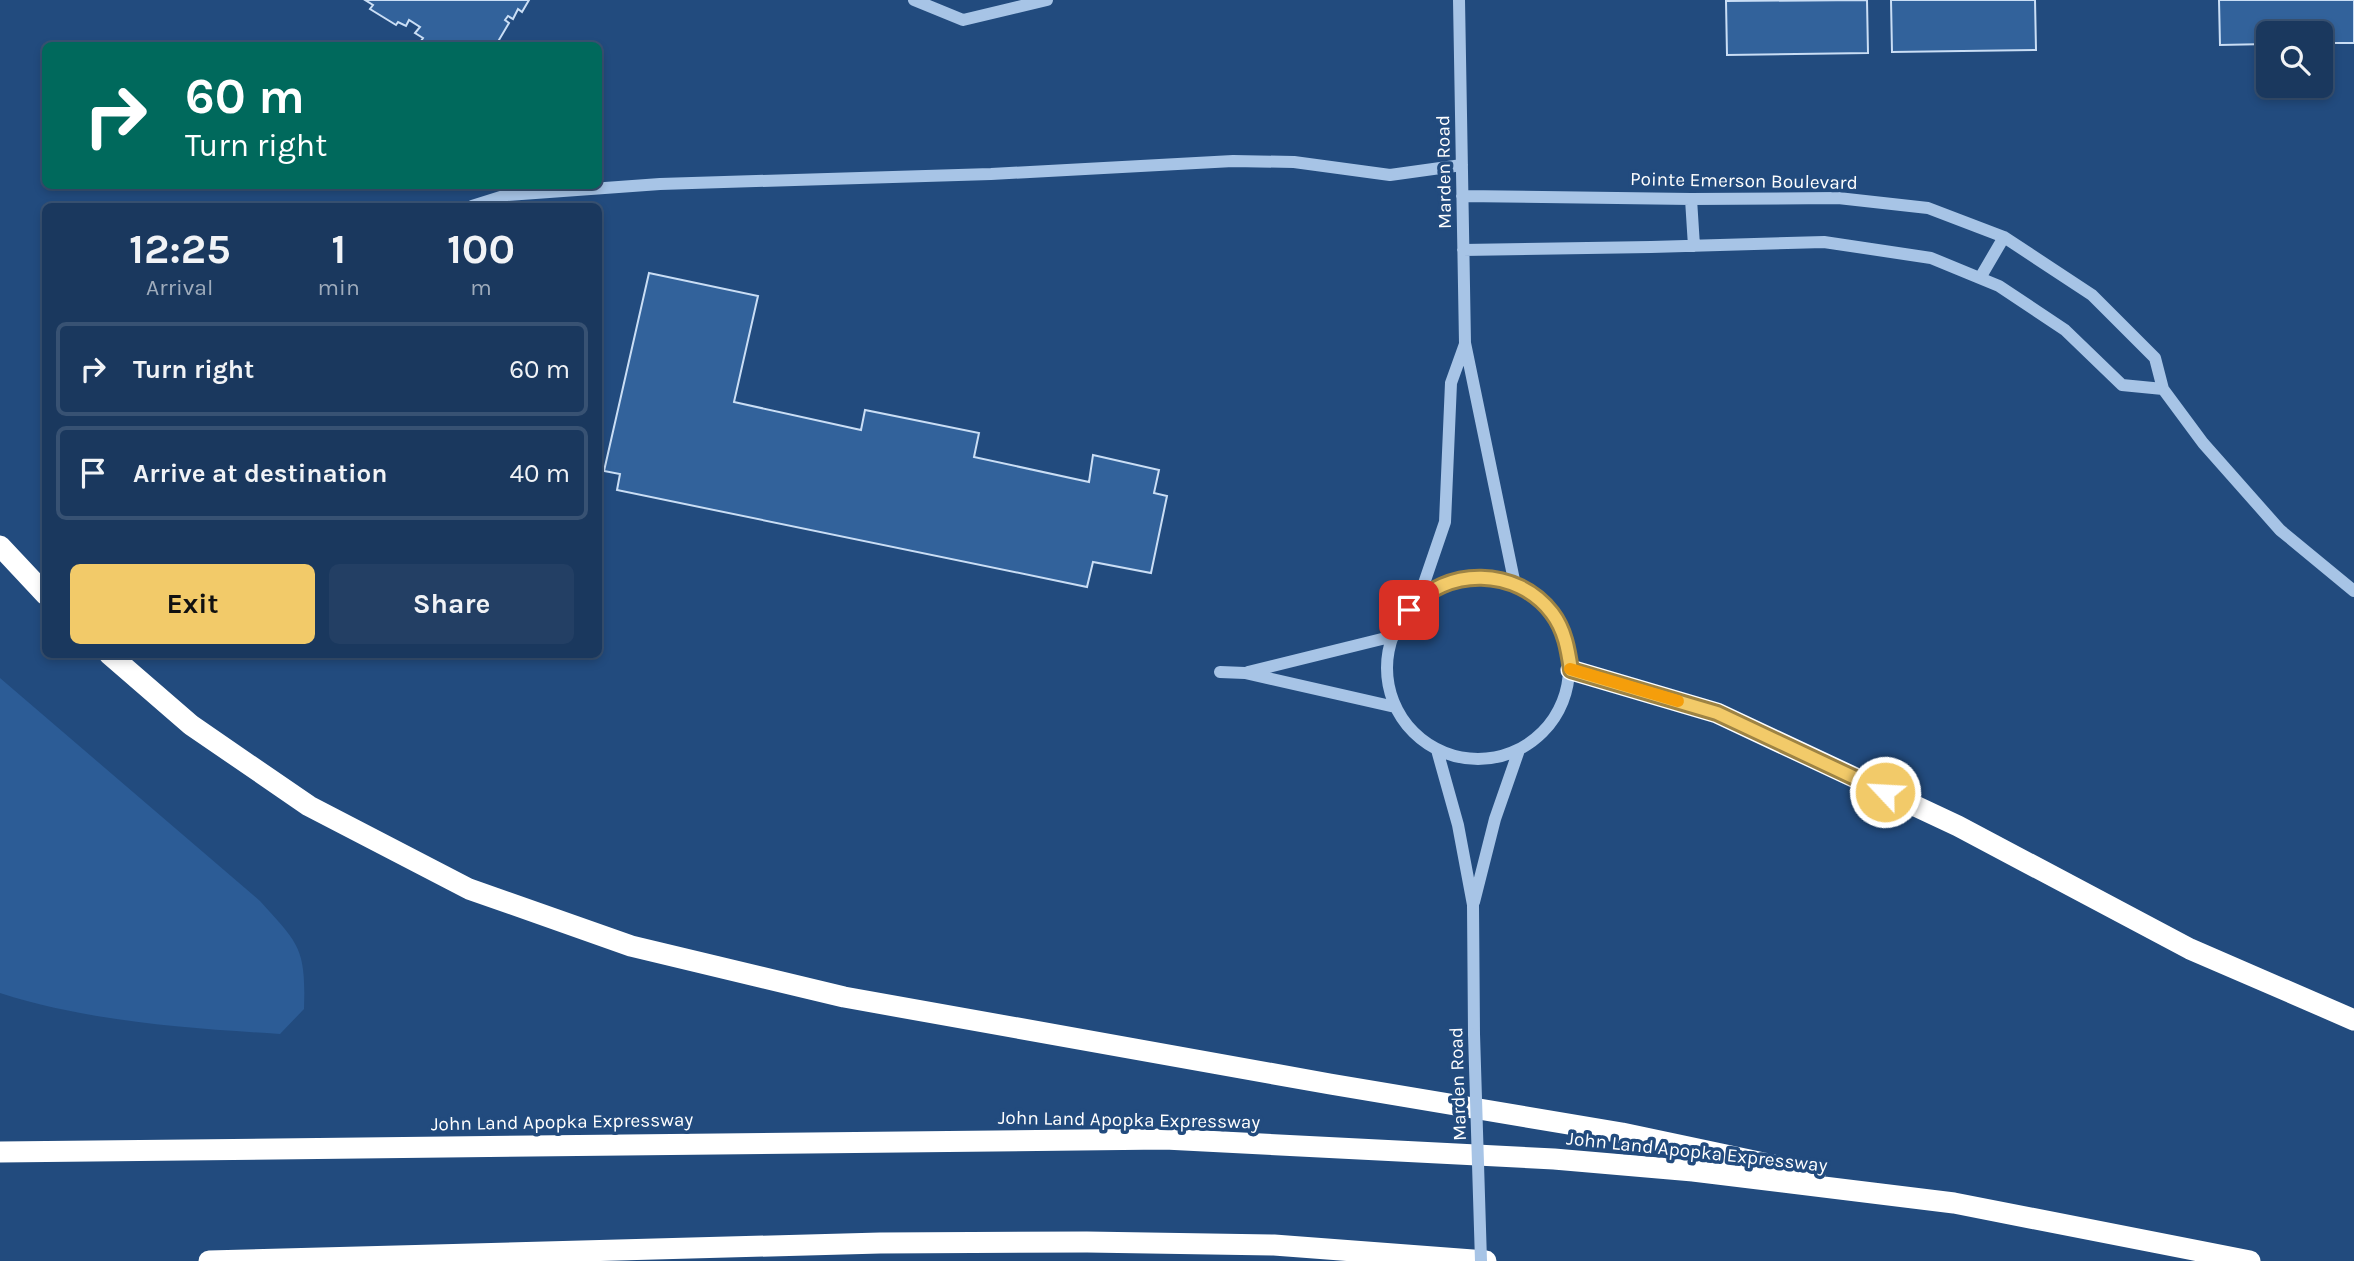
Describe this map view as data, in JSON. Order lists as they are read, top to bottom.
{
  "streets": {
    "highway": ["John Land Apopka Expressway"],
    "street": ["Marden Road", "Pointe Emerson Boulevard"]
  },
  "crossings": [
    ["Marden Road", "Pointe Emerson Boulevard"]
  ],
  "page": {
    "turn": ["60 m", "Turn right"],
    "eta": [
      "12:25",
      "Arrival",
      "1",
      "min",
      "100",
      "m"
    ],
    "list": [
      {
        "name": "Turn right",
        "value": "60 m"
      },
      {
        "name": "Arrive at destination",
        "value": "40 m"
      }
    ],
    "buttons": ["Exit", "Share"]
  }
}
